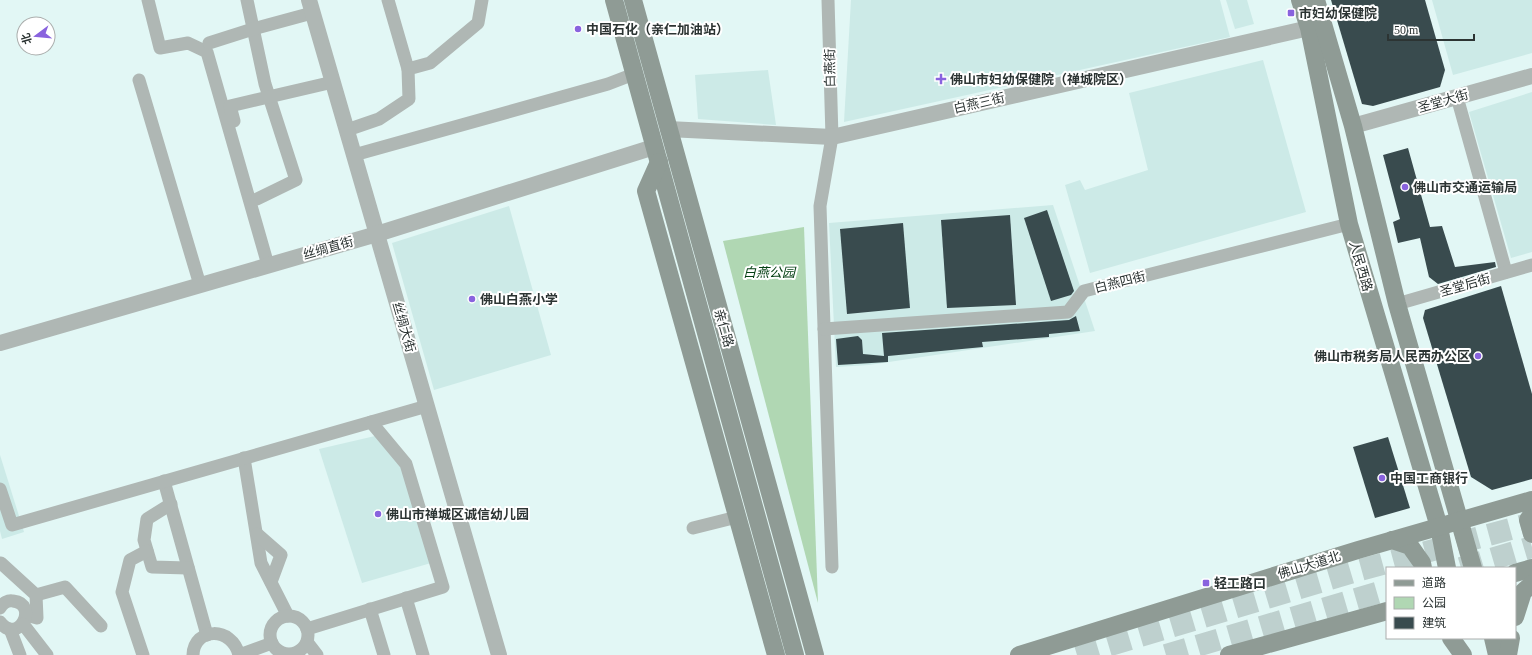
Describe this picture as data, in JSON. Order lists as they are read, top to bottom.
{
  "streets": {
    "main road": ["人民西路", "亲仁路", "佛山大道北"],
    "street": [
      "白燕街",
      "圣堂大街",
      "白燕三街",
      "丝绸直街",
      "白燕四街",
      "圣堂后街",
      "丝绸大街"
    ]
  },
  "crossings": [
    ["白燕街", "白燕三街"],
    ["白燕街", "白燕四街"],
    ["圣堂大街", "人民西路"],
    ["白燕三街", "人民西路"],
    ["白燕三街", "亲仁路"],
    ["丝绸直街", "丝绸大街"],
    ["丝绸直街", "亲仁路"],
    ["人民西路", "白燕四街"],
    ["人民西路", "圣堂后街"],
    ["人民西路", "佛山大道北"]
  ],
  "parks": ["白燕公园"],
  "places": {
    "transit": ["市妇幼保健院", "轻工路口"],
    "other": [
      "中国石化（亲仁加油站）",
      "佛山市交通运输局",
      "佛山白燕小学",
      "佛山市税务局人民西办公区",
      "中国工商银行",
      "佛山市禅城区诚信幼儿园"
    ],
    "health": ["佛山市妇幼保健院（禅城院区）"]
  },
  "legend": ["道路", "公园", "建筑"],
  "scale_bar": "50 m",
  "north": "left"
}
